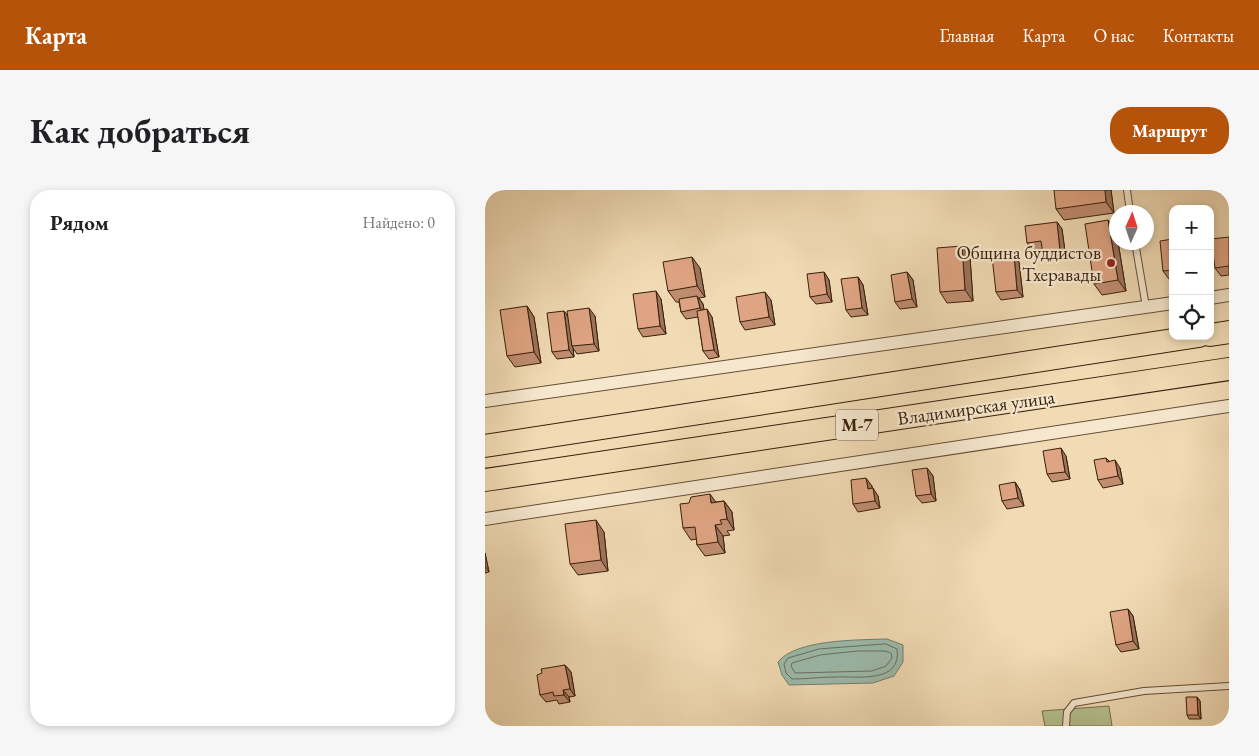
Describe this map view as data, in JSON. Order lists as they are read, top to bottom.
{
  "streets": {
    "highway": ["Владимирская улица", "М-7"]
  },
  "places": ["Община буддистов Тхеравады"],
  "north": "top",
  "page": {
    "header": "Карта",
    "nav": [
      "Главная",
      "Карта",
      "О нас",
      "Контакты"
    ],
    "buttons": "Маршрут",
    "title": "Как добраться",
    "heading": ["Рядом", "Найдено: 0"],
    "map_buttons": ["+", "−"]
  }
}
